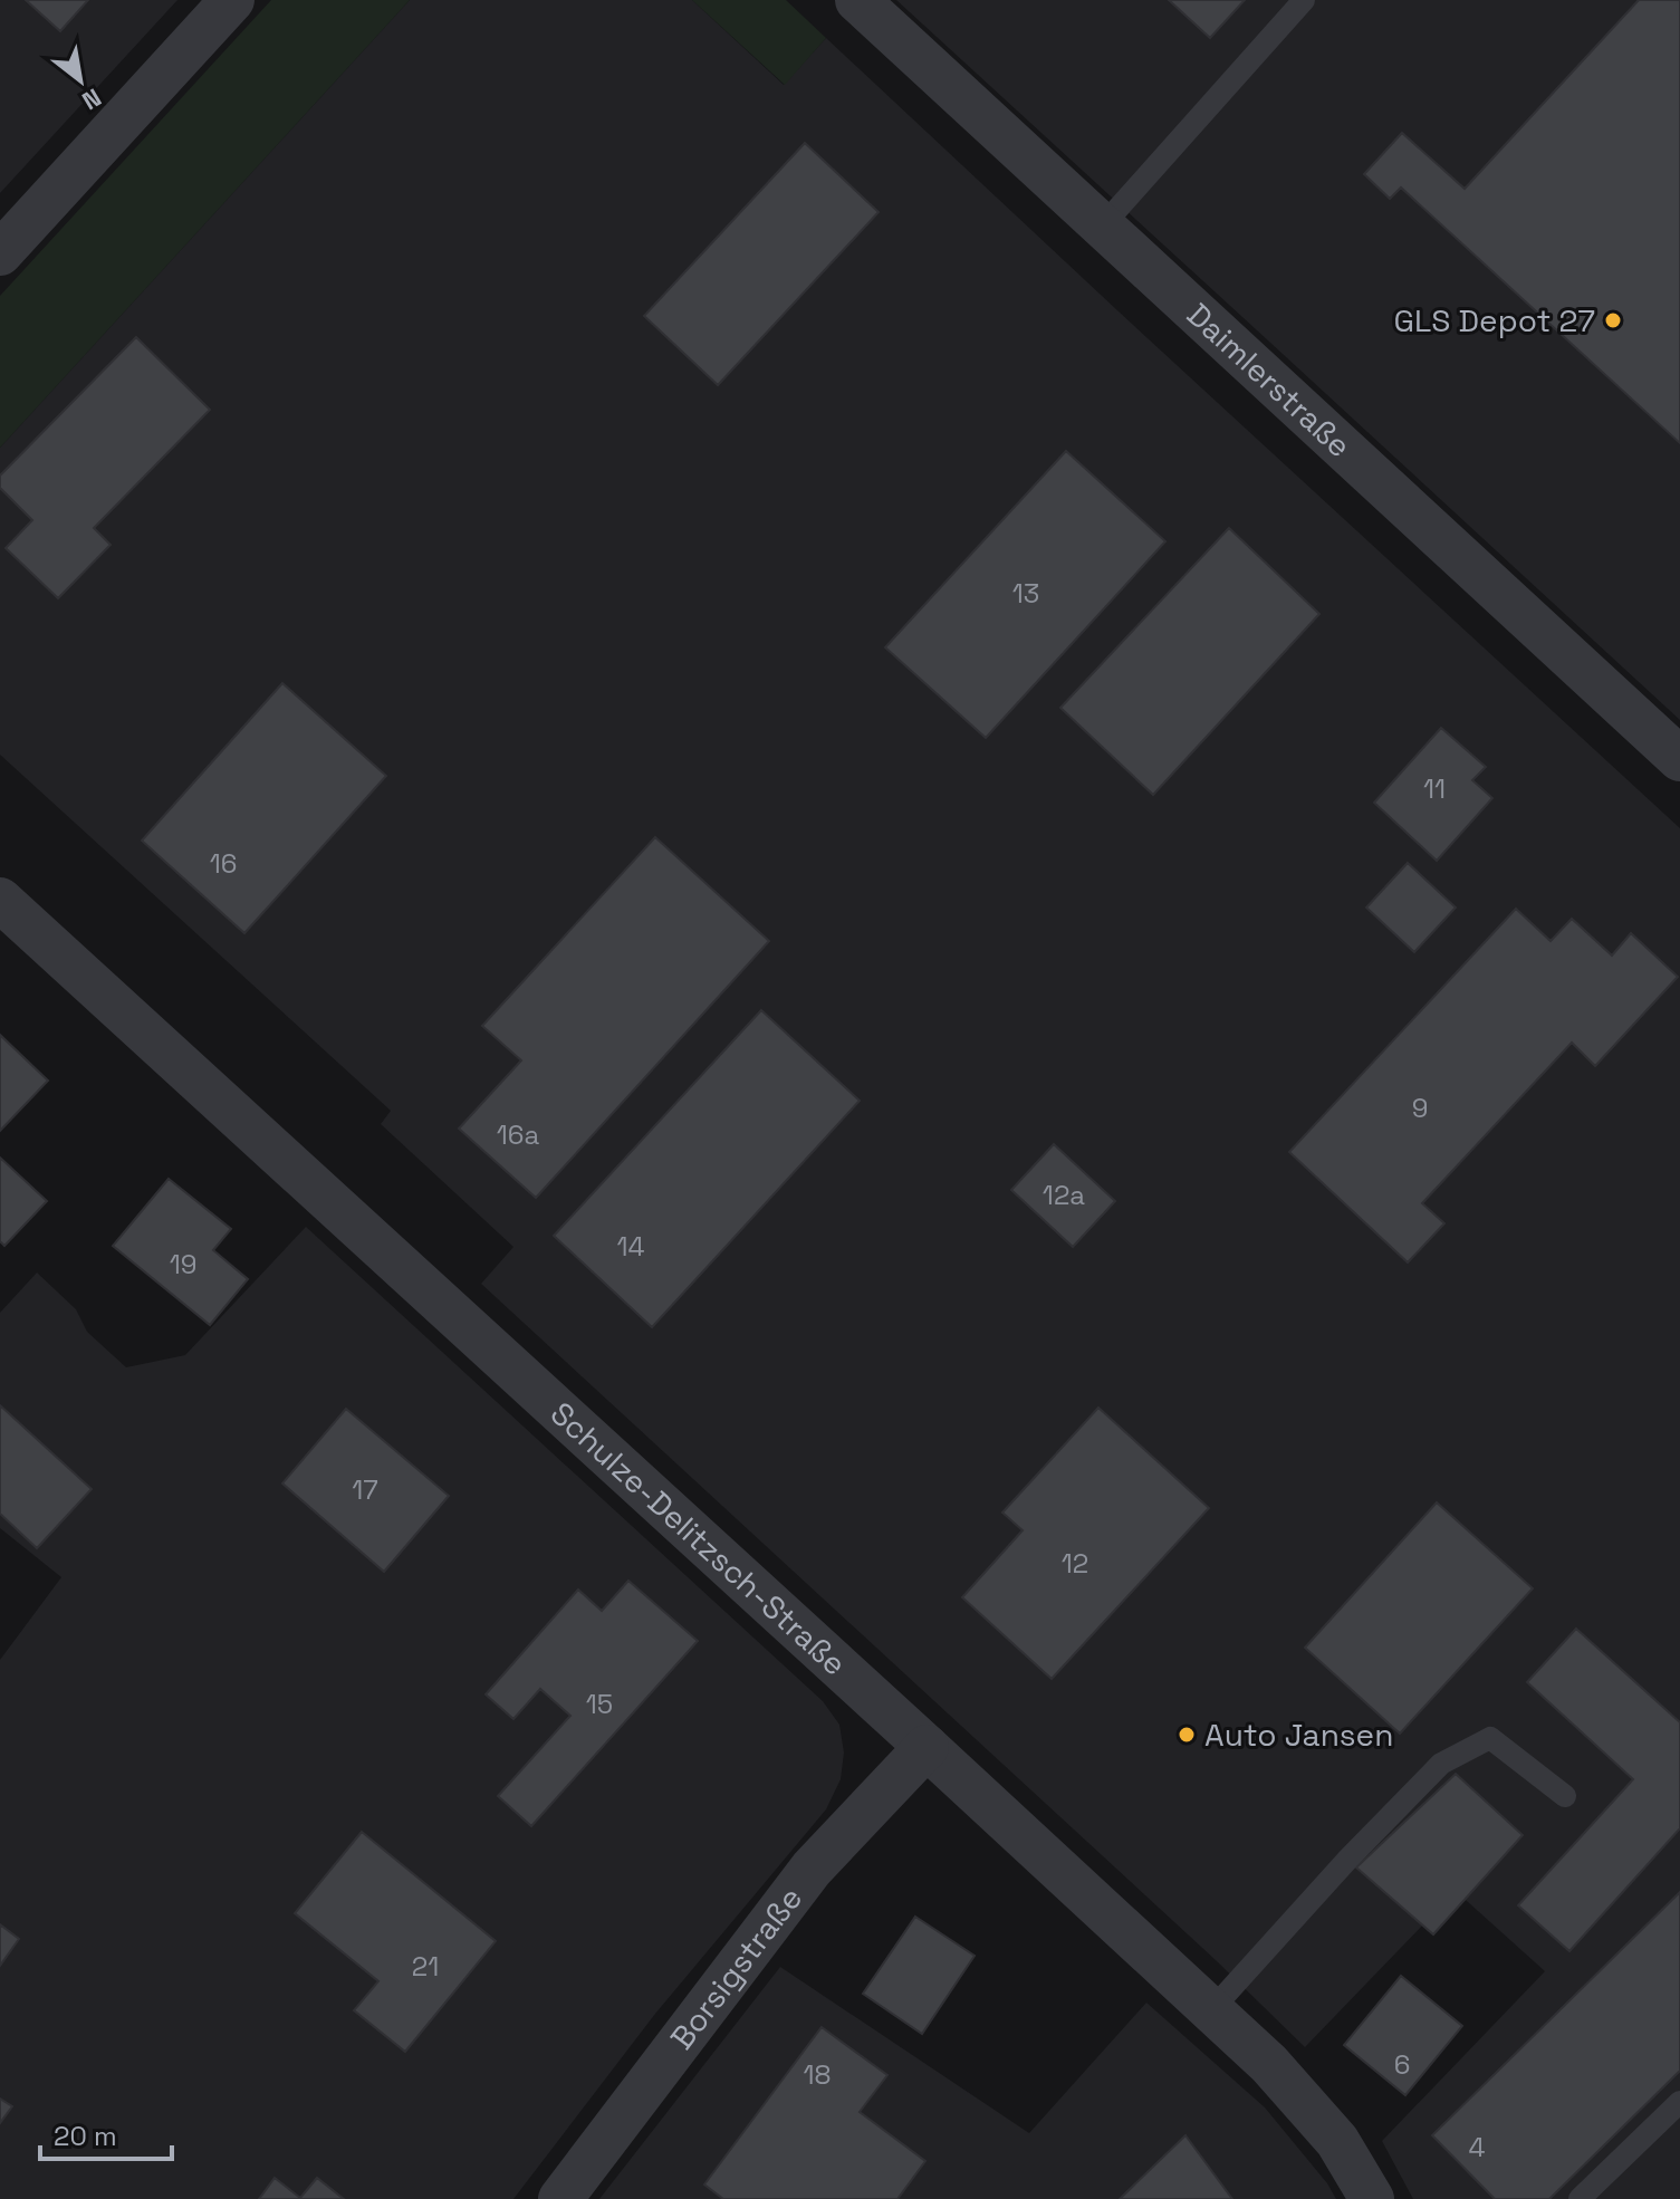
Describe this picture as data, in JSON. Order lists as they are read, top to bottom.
{
  "streets": {
    "street": ["Daimlerstraße", "Schulze-Delitzsch-Straße", "Borsigstraße"]
  },
  "crossings": [
    ["Schulze-Delitzsch-Straße", "Borsigstraße"]
  ],
  "places": ["GLS Depot 27", "Auto Jansen"],
  "house_numbers": [
    "13",
    "11",
    "16",
    "9",
    "16a",
    "12a",
    "14",
    "19",
    "17",
    "12",
    "15",
    "21",
    "6",
    "18",
    "4"
  ],
  "scale_bar": "20 m",
  "north": "bottom right"
}
